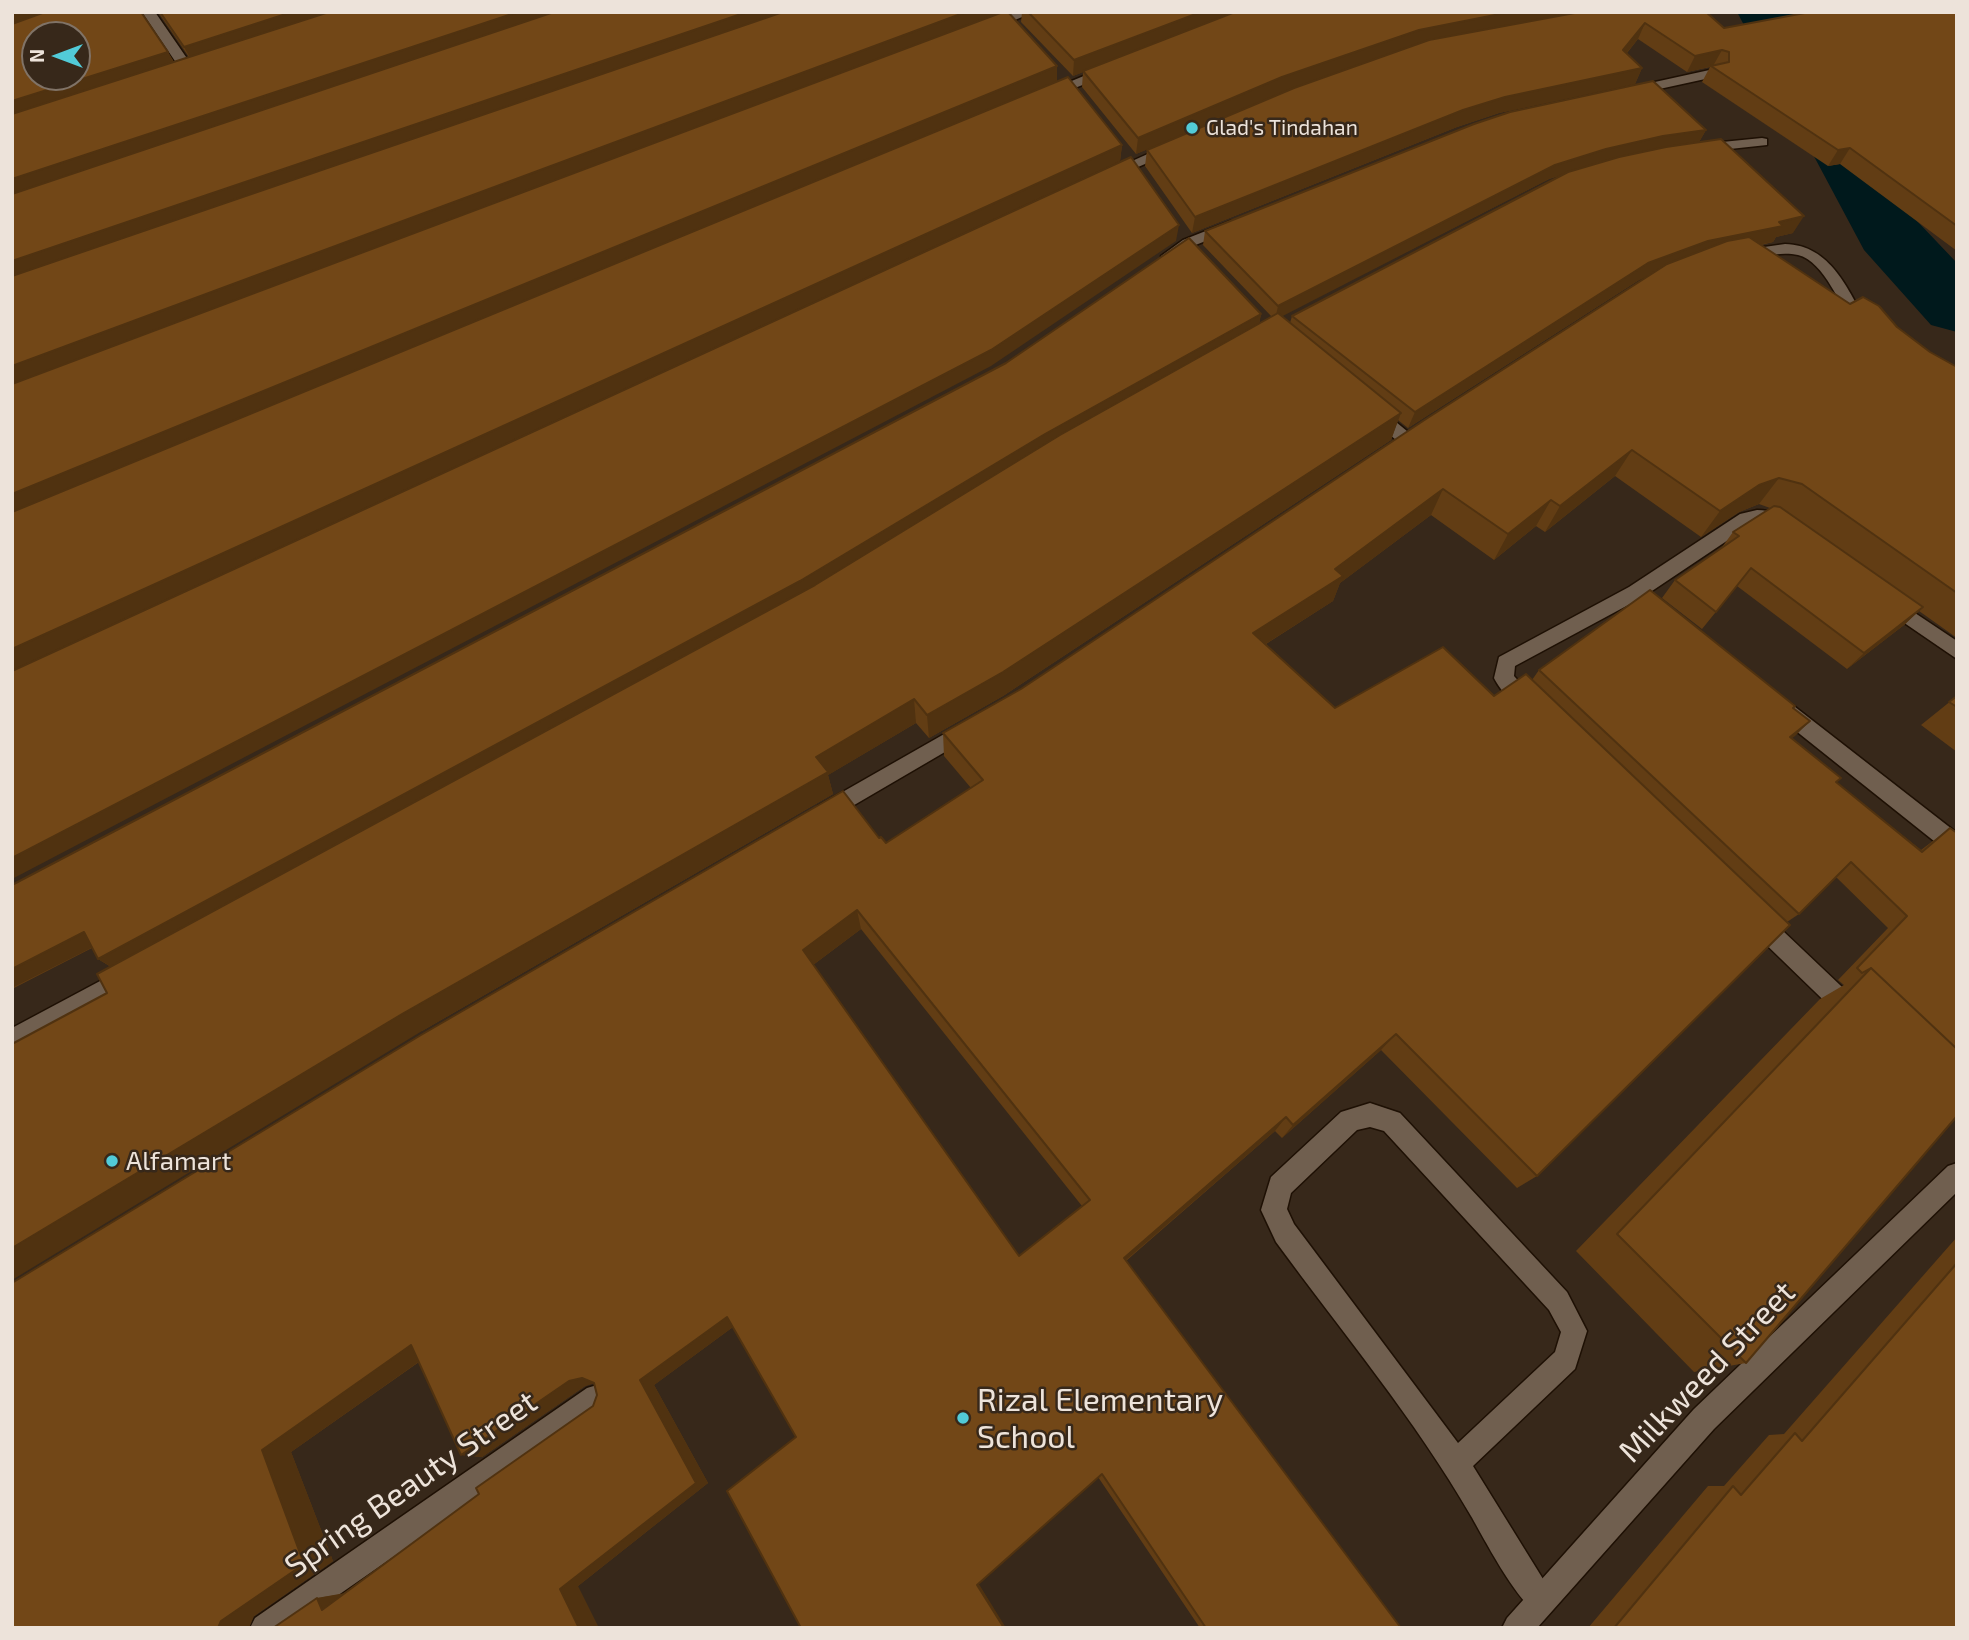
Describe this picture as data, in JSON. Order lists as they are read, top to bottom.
{
  "streets": {
    "street": ["Milkweed Street", "Spring Beauty Street"]
  },
  "places": ["Glad's Tindahan", "Alfamart", "Rizal Elementary School"],
  "north": "left"
}
